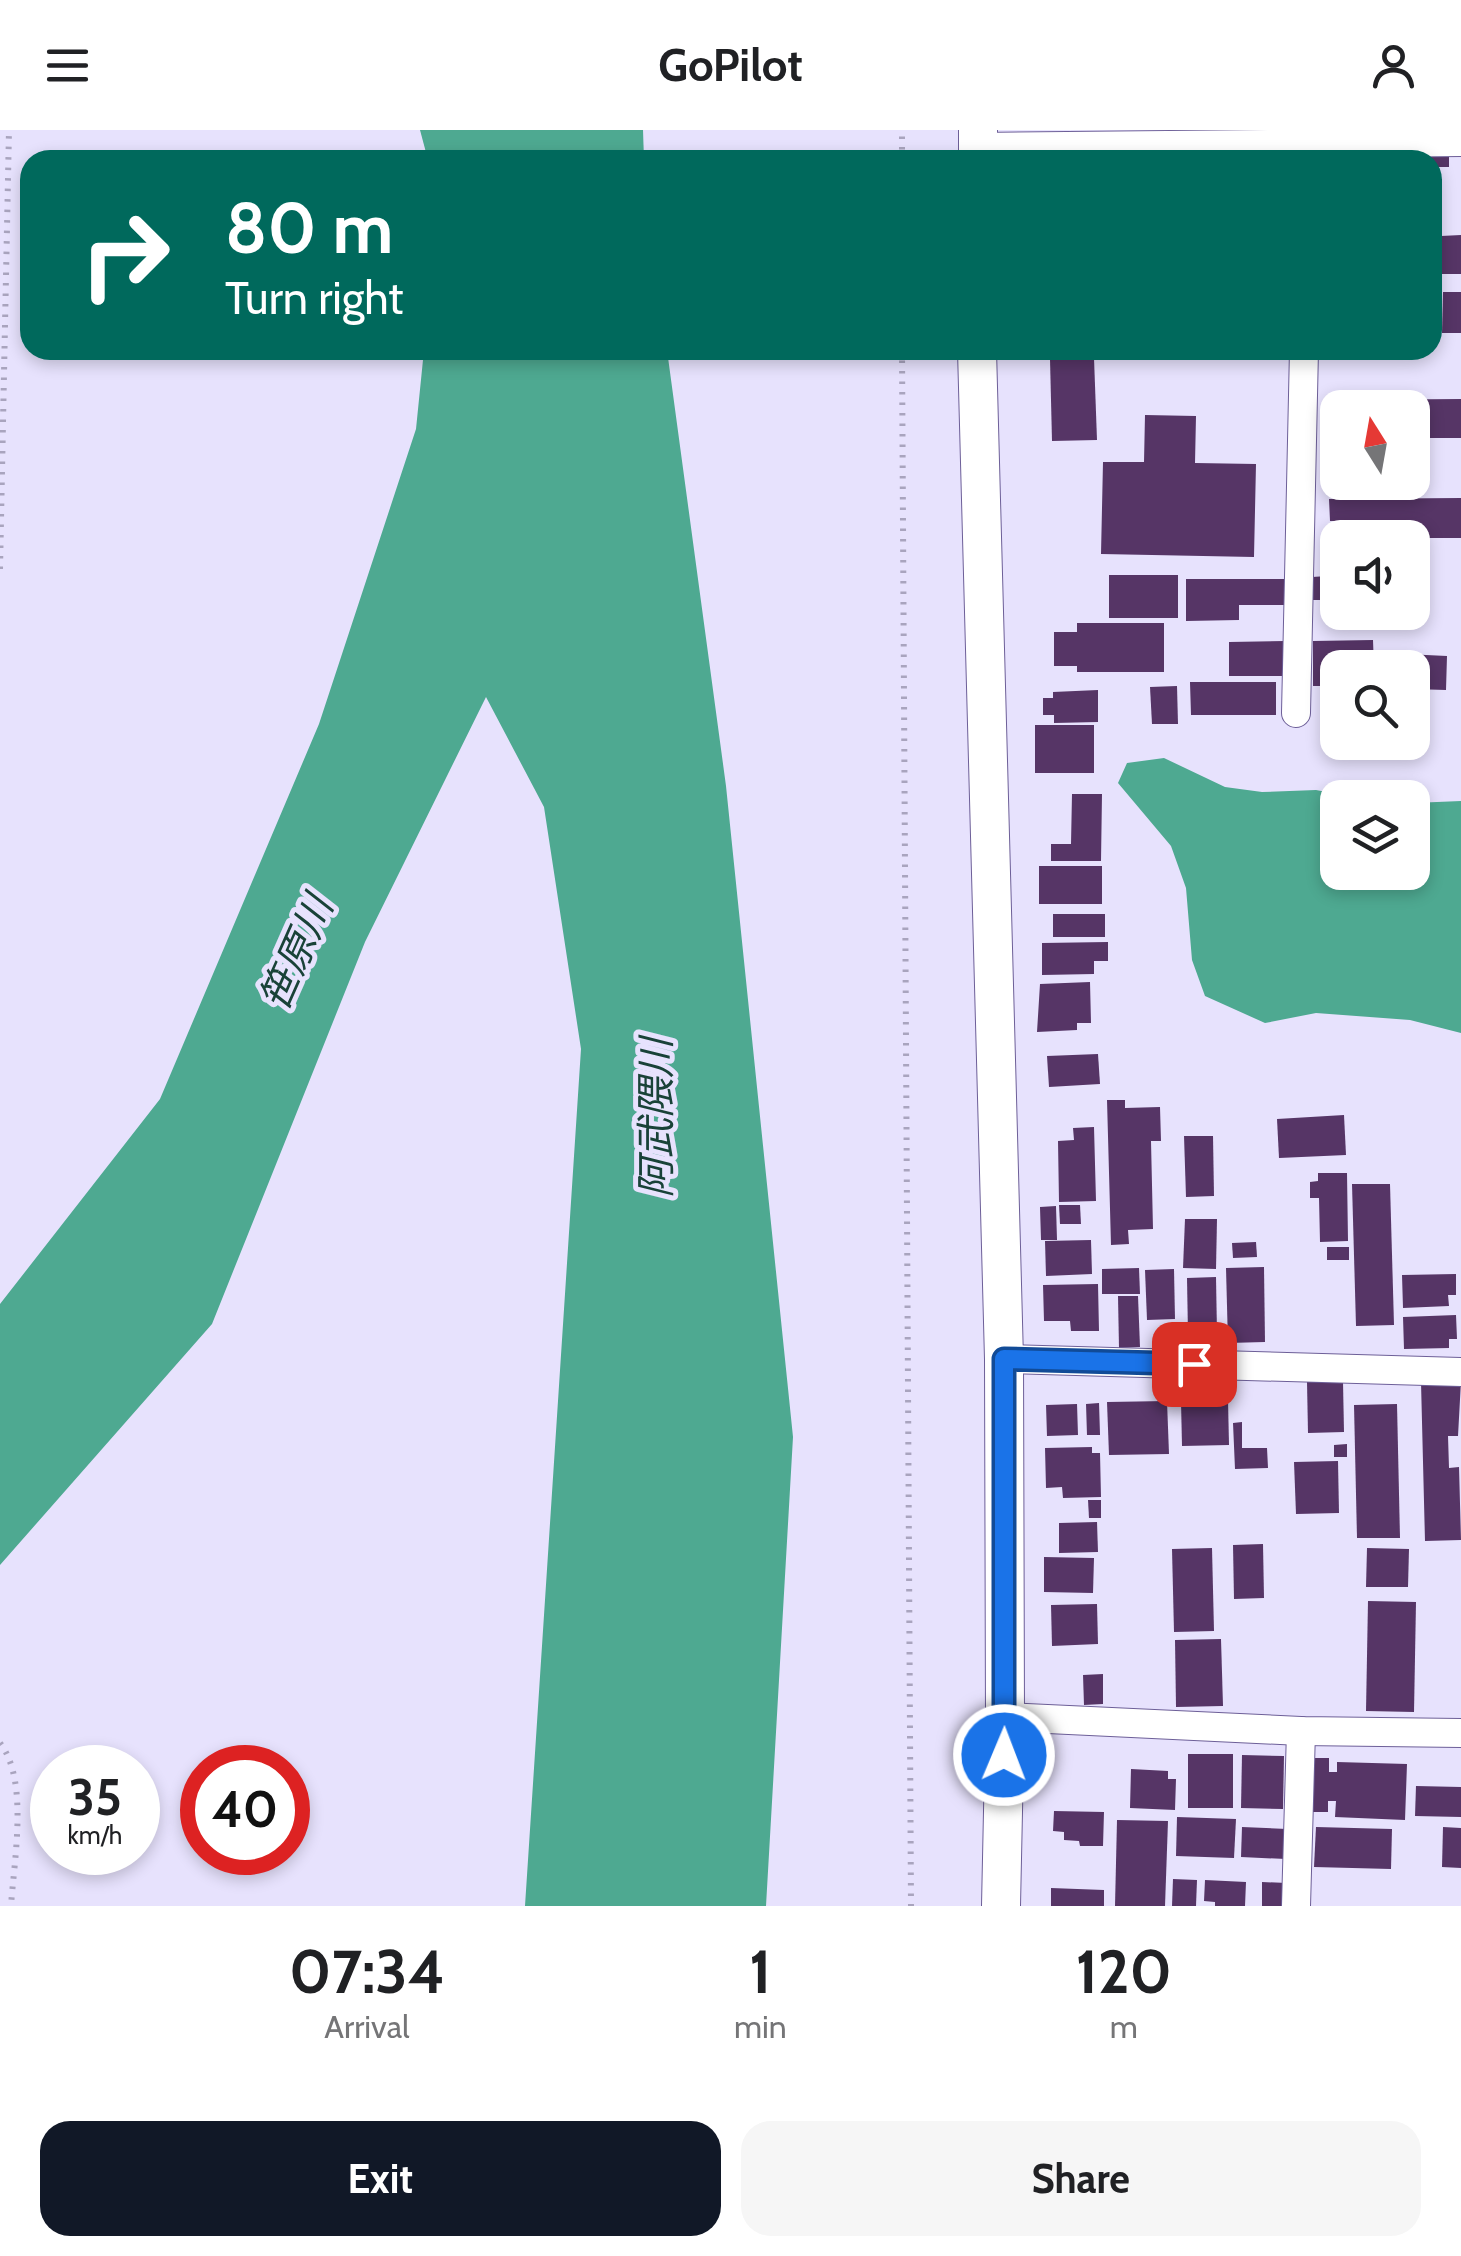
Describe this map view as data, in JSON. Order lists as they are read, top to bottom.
{
  "water": ["笹原川", "阿武隈川"],
  "north": "top",
  "page": {
    "header": "GoPilot",
    "turn": ["80 m", "Turn right"],
    "speed": "35 km/h",
    "limit": "40",
    "eta": [
      "07:34",
      "Arrival",
      "1",
      "min",
      "120",
      "m"
    ],
    "buttons": ["Exit", "Share"]
  }
}
